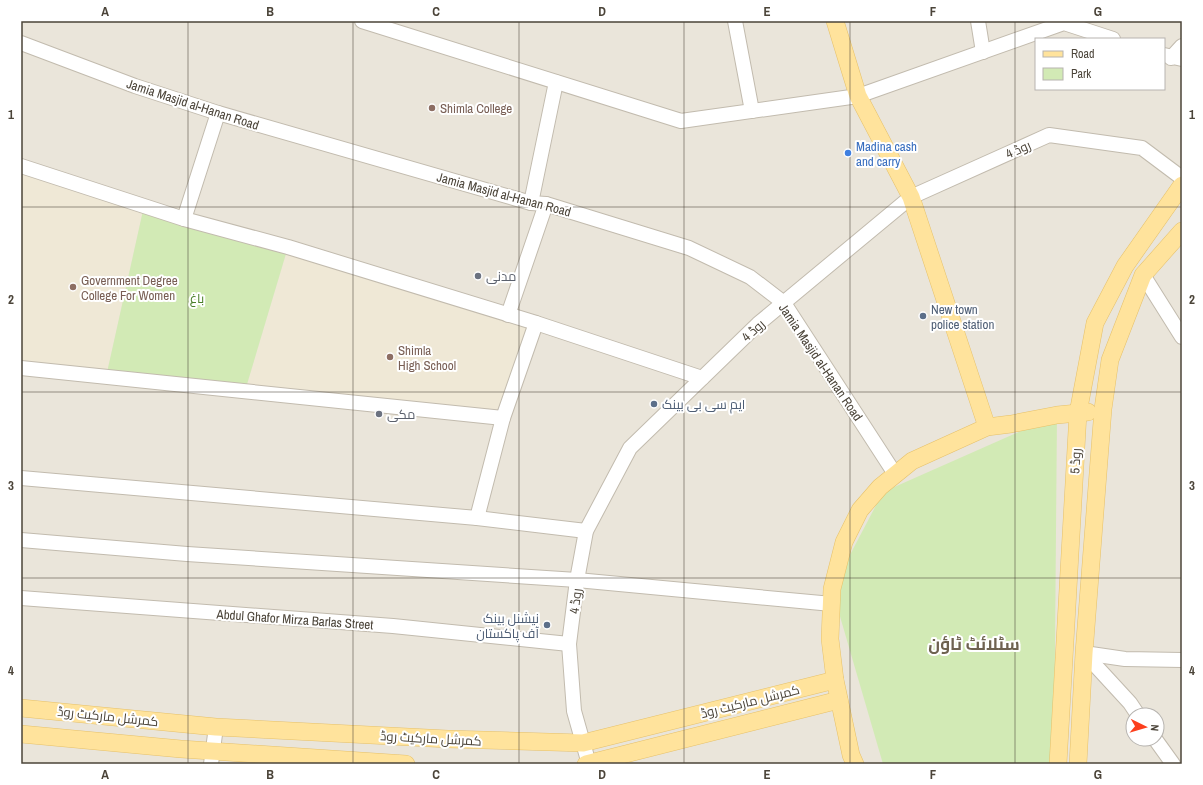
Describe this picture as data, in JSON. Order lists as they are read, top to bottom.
{
  "streets": {
    "main road": ["روڈ 5", "کمرشل مارکیٹ روڈ"],
    "street": ["Jamia Masjid al-Hanan Road", "روڈ 4", "Abdul Ghafor Mirza Barlas Street"]
  },
  "crossings": [
    ["Jamia Masjid al-Hanan Road", "روڈ 4"],
    ["روڈ 4", "Abdul Ghafor Mirza Barlas Street"],
    ["روڈ 4", "کمرشل مارکیٹ روڈ"]
  ],
  "districts": ["سٹلائٹ ٹاؤن"],
  "parks": ["باغ"],
  "places": [
    "Shimla College",
    "Madina cash and carry",
    "مدنی",
    "Government Degree College For Women",
    "New town police station",
    "Shimla High School",
    "ایم سی بی بینک",
    "مکی",
    "نیشنل بینک آف پاکستان"
  ],
  "legend": ["Road", "Park"],
  "north": "right",
  "grid": {
    "columns": [
      "A",
      "B",
      "C",
      "D",
      "E",
      "F",
      "G"
    ],
    "rows": [
      "1",
      "2",
      "3",
      "4"
    ]
  }
}
